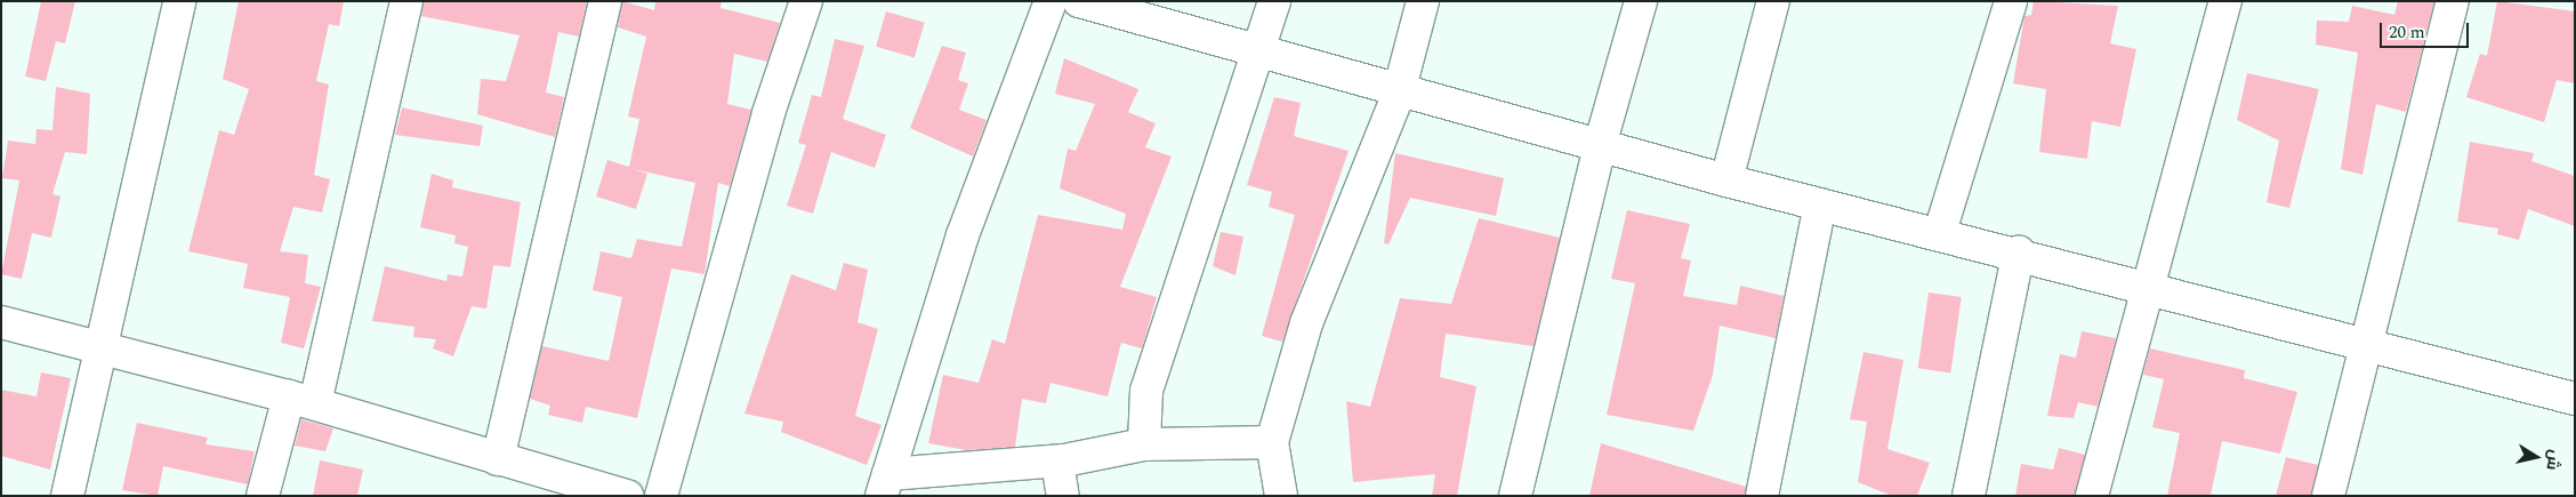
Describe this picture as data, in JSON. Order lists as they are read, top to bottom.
{
  "scale_bar": "20 m",
  "north": "right"
}
